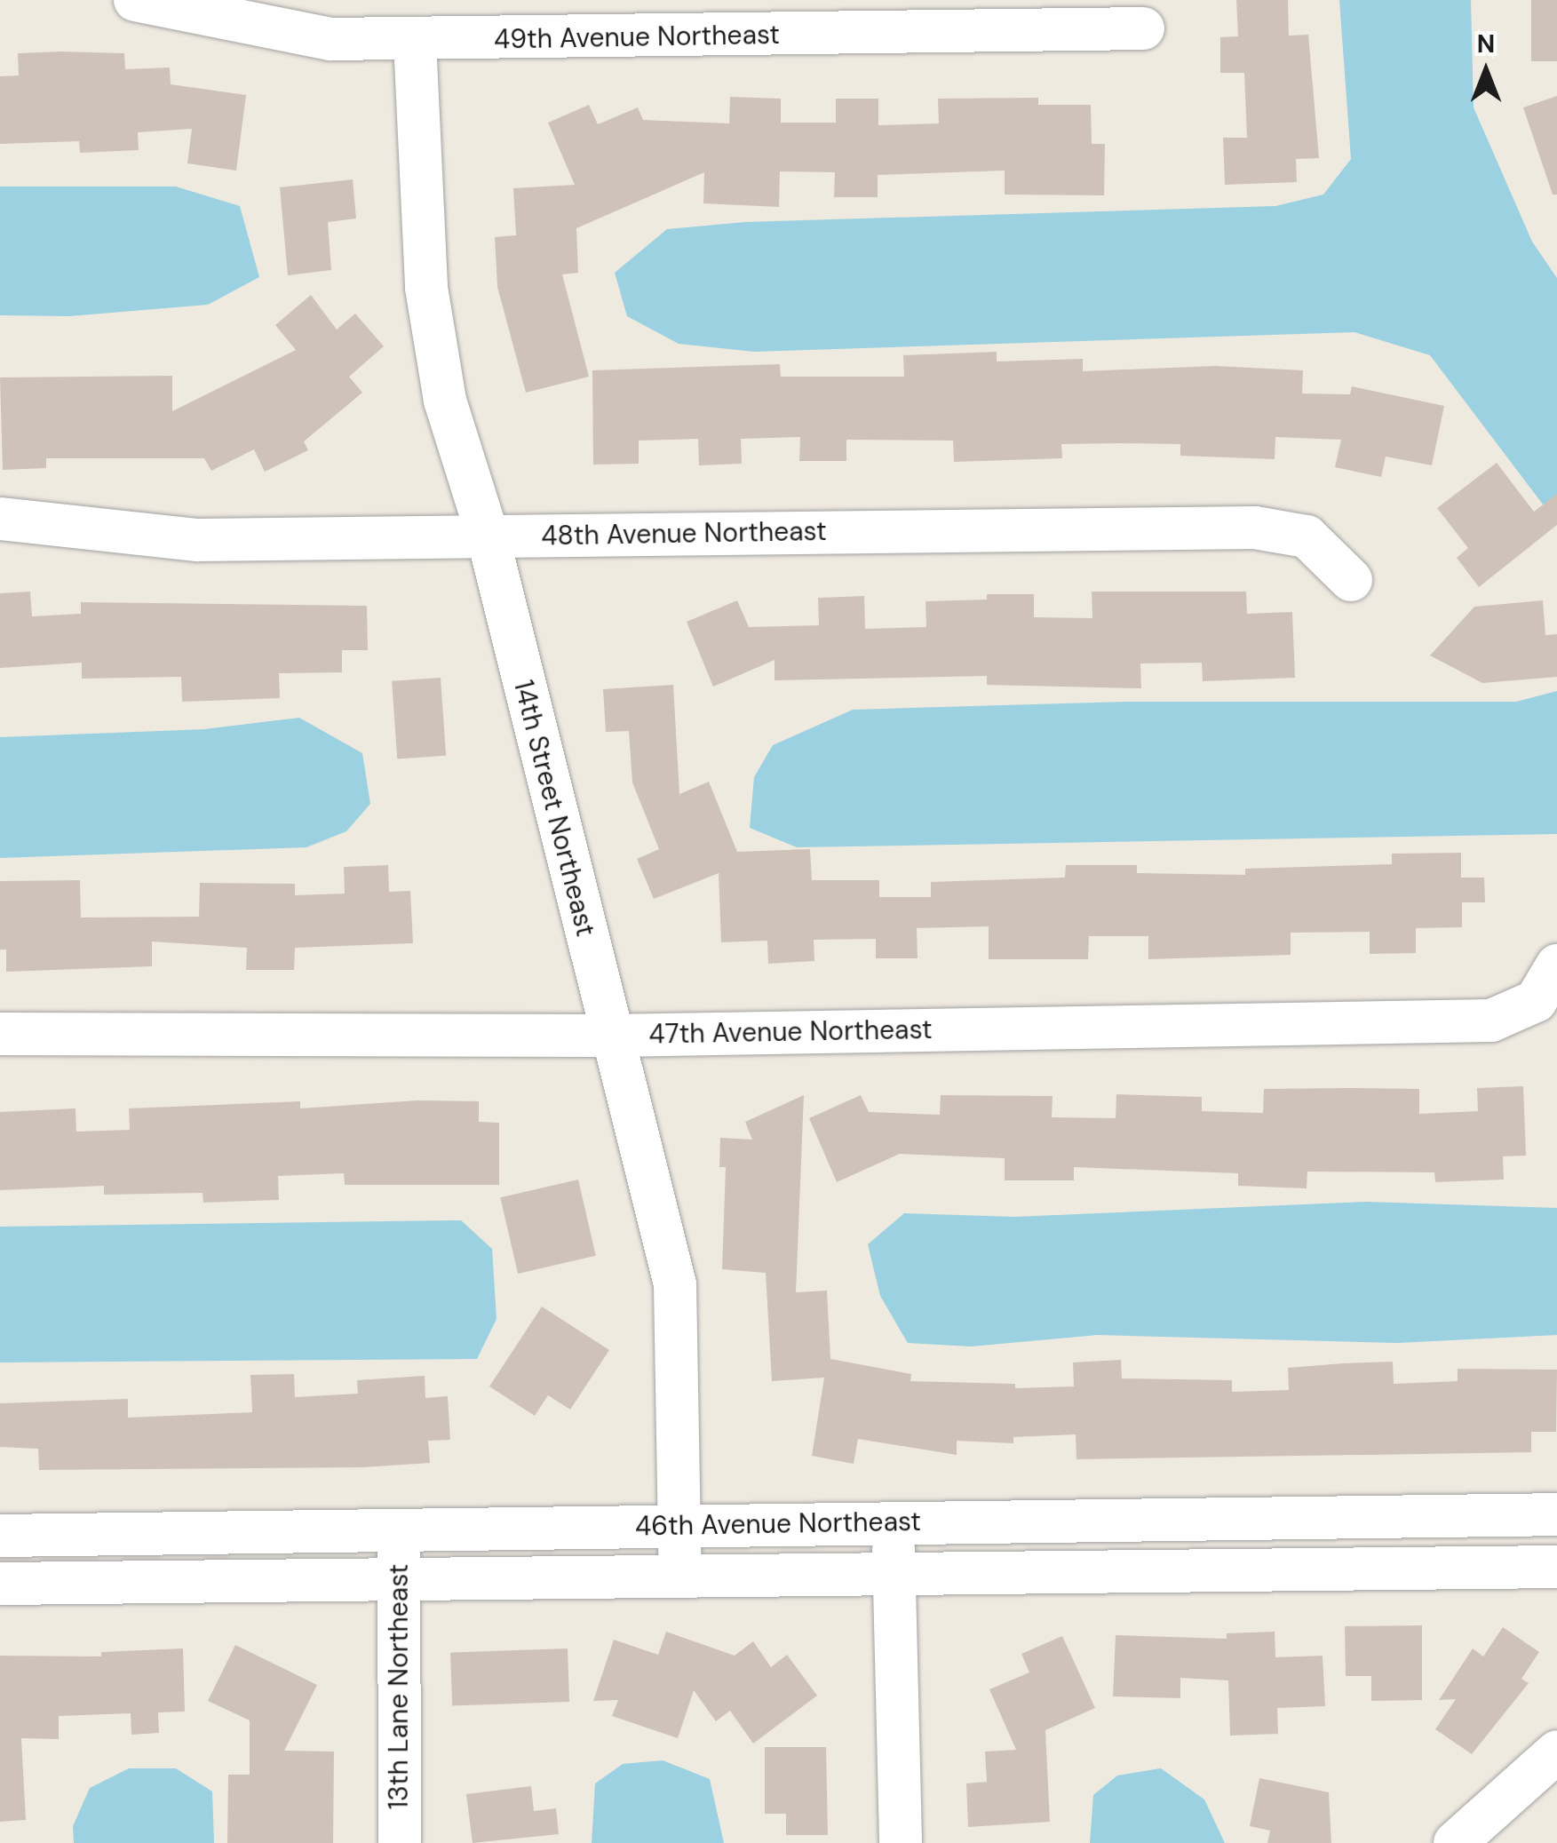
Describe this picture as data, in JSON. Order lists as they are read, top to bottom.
{
  "streets": {
    "street": [
      "49th Avenue Northeast",
      "48th Avenue Northeast",
      "14th Street Northeast",
      "47th Avenue Northeast",
      "46th Avenue Northeast",
      "13th Lane Northeast"
    ]
  },
  "crossings": [
    ["49th Avenue Northeast", "14th Street Northeast"],
    ["48th Avenue Northeast", "14th Street Northeast"],
    ["14th Street Northeast", "47th Avenue Northeast"],
    ["14th Street Northeast", "46th Avenue Northeast"],
    ["46th Avenue Northeast", "13th Lane Northeast"]
  ],
  "north": "top"
}
